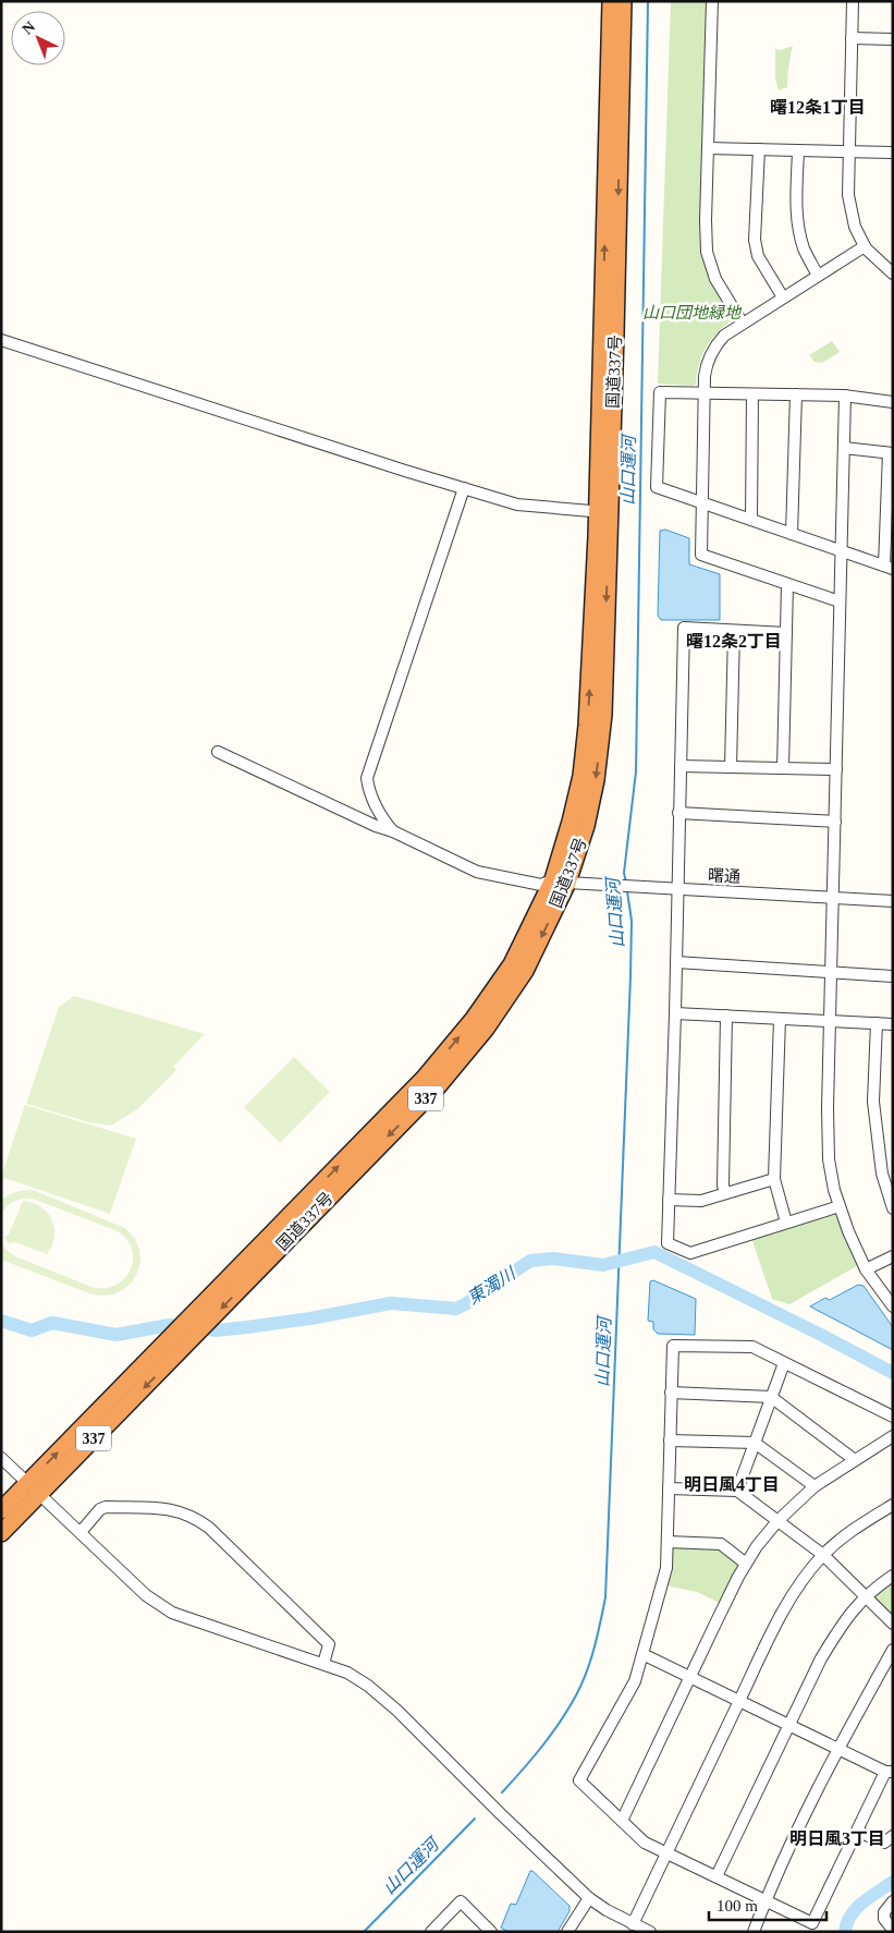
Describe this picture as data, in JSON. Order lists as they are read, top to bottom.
{
  "streets": {
    "highway": ["国道337号", "337"],
    "street": ["曙通"]
  },
  "crossings": [
    ["国道337号", "曙通"]
  ],
  "districts": [
    "曙12条1丁目",
    "曙12条2丁目",
    "明日風4丁目",
    "明日風3丁目"
  ],
  "water": ["山口運河", "東濁川"],
  "parks": ["山口団地緑地"],
  "scale_bar": "100 m",
  "north": "top left"
}
